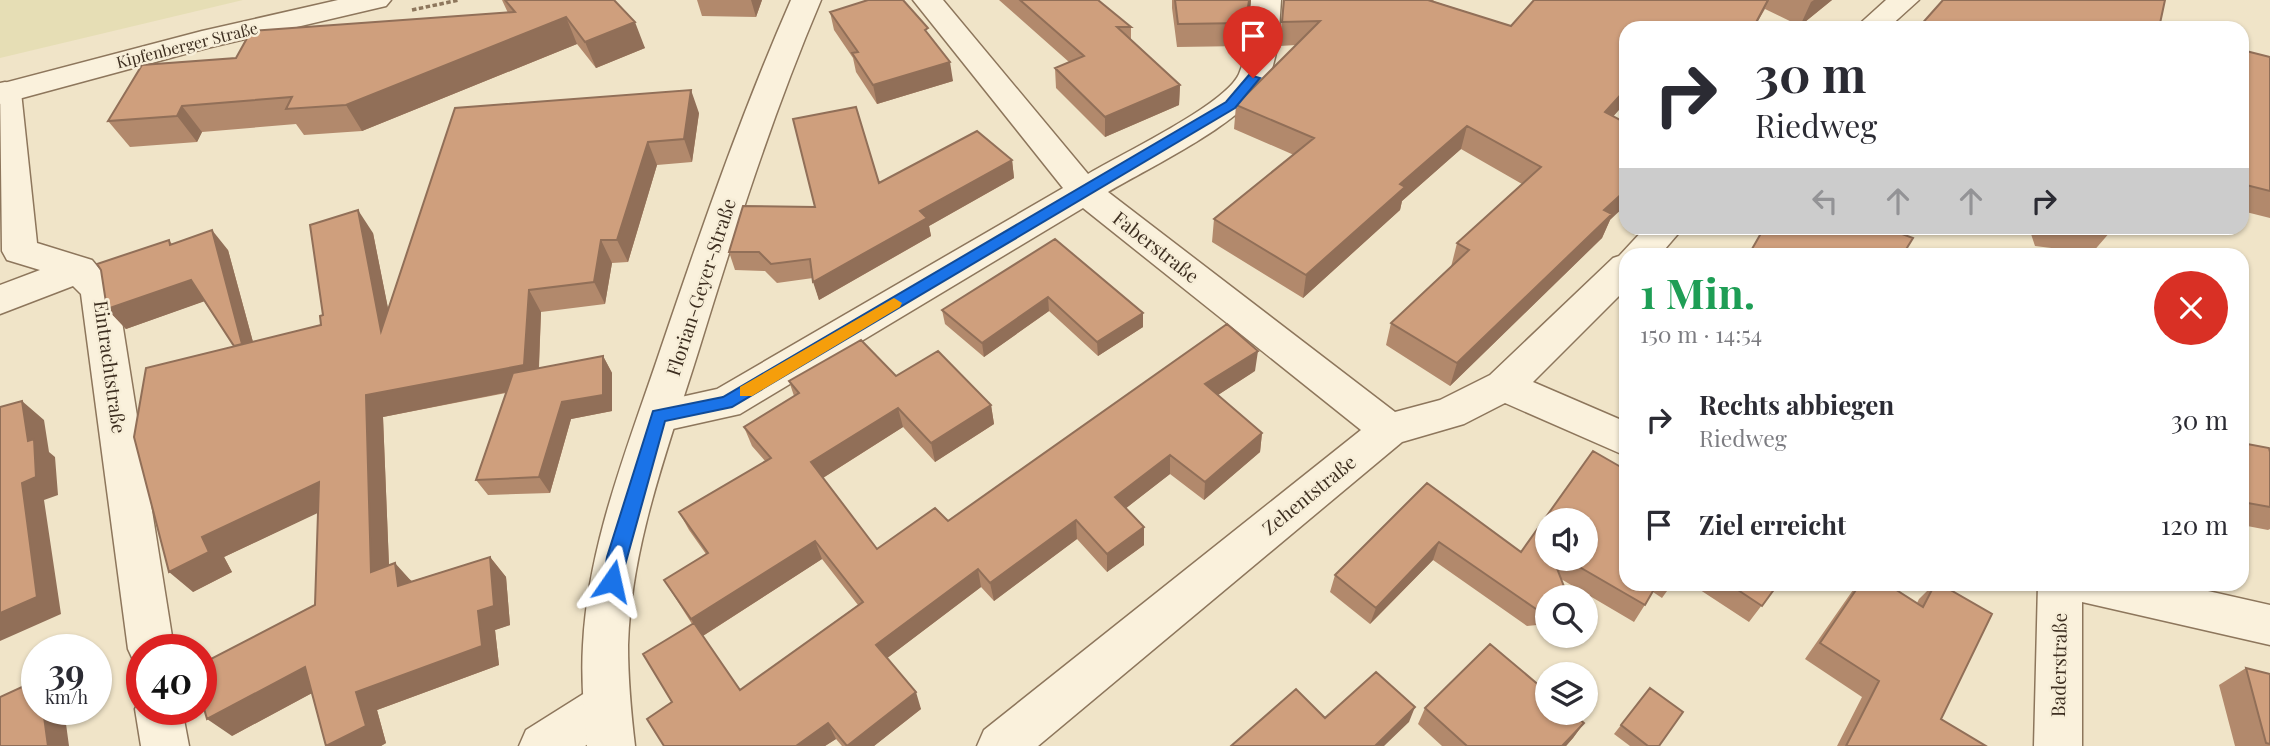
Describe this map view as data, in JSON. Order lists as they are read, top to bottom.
{
  "streets": {
    "street": [
      "Kipfenberger Straße",
      "Faberstraße",
      "Florian-Geyer-Straße",
      "Eintrachtstraße",
      "Zehentstraße",
      "Baderstraße"
    ]
  },
  "crossings": [
    ["Faberstraße", "Zehentstraße"]
  ],
  "page": {
    "turn": ["30 m", "Riedweg"],
    "heading": ["1 Min.", "150 m · 14:54"],
    "list": [
      {
        "name": "Rechts abbiegen",
        "note": "Riedweg",
        "value": "30 m"
      },
      {
        "name": "Ziel erreicht",
        "value": "120 m"
      }
    ],
    "speed": "39 km/h",
    "limit": "40"
  }
}
